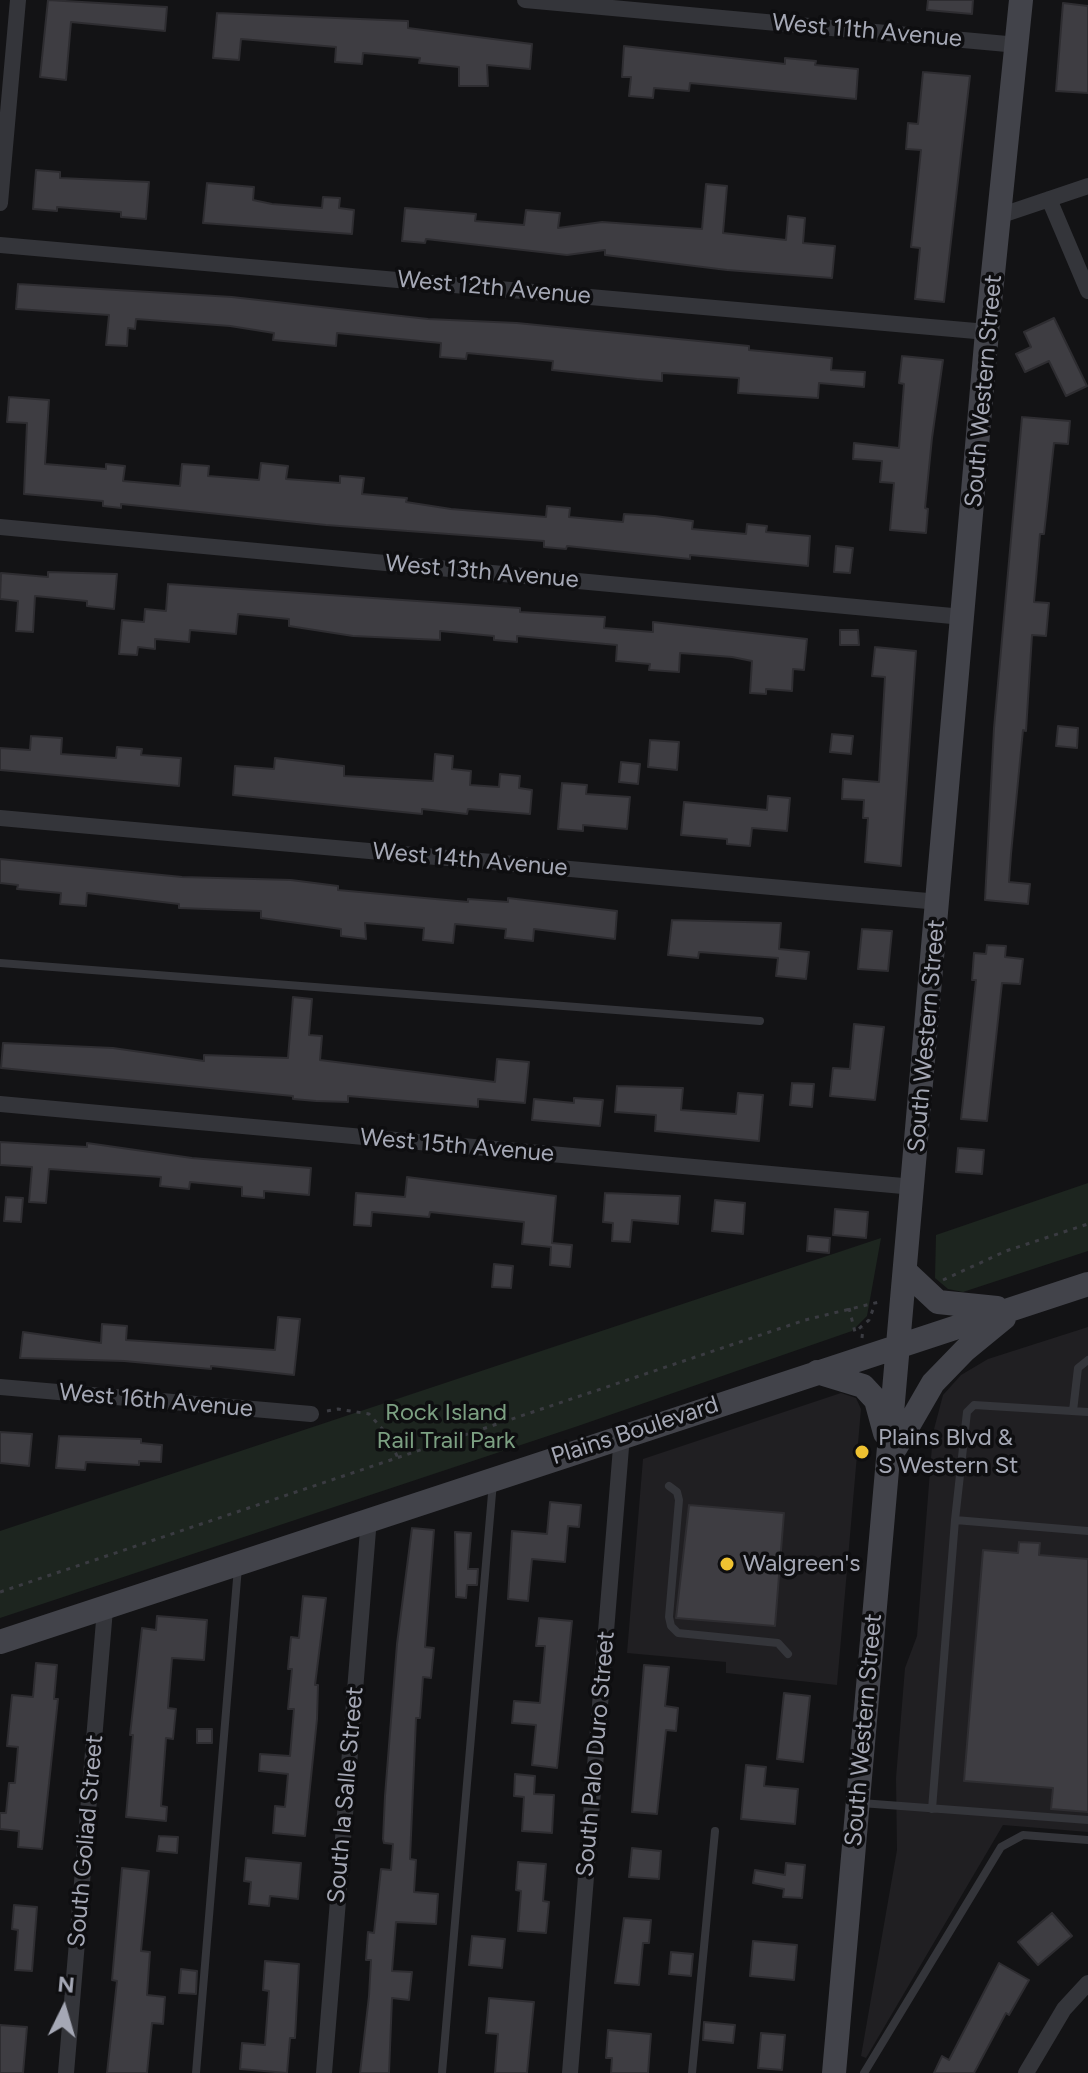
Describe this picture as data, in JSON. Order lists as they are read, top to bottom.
{
  "streets": {
    "main road": ["South Western Street", "Plains Boulevard"],
    "street": [
      "West 11th Avenue",
      "West 12th Avenue",
      "West 13th Avenue",
      "West 14th Avenue",
      "West 15th Avenue",
      "West 16th Avenue",
      "South Palo Duro Street",
      "South la Salle Street",
      "South Goliad Street"
    ]
  },
  "crossings": [
    ["West 11th Avenue", "South Western Street"],
    ["West 12th Avenue", "South Western Street"],
    ["South Western Street", "West 13th Avenue"],
    ["South Western Street", "West 14th Avenue"],
    ["South Western Street", "West 15th Avenue"],
    ["South Western Street", "Plains Boulevard"],
    ["Plains Boulevard", "South Palo Duro Street"],
    ["Plains Boulevard", "South la Salle Street"],
    ["Plains Boulevard", "South Goliad Street"]
  ],
  "parks": ["Rock Island Rail Trail Park"],
  "places": ["Plains Blvd & S Western St", "Walgreen's"],
  "north": "top"
}
